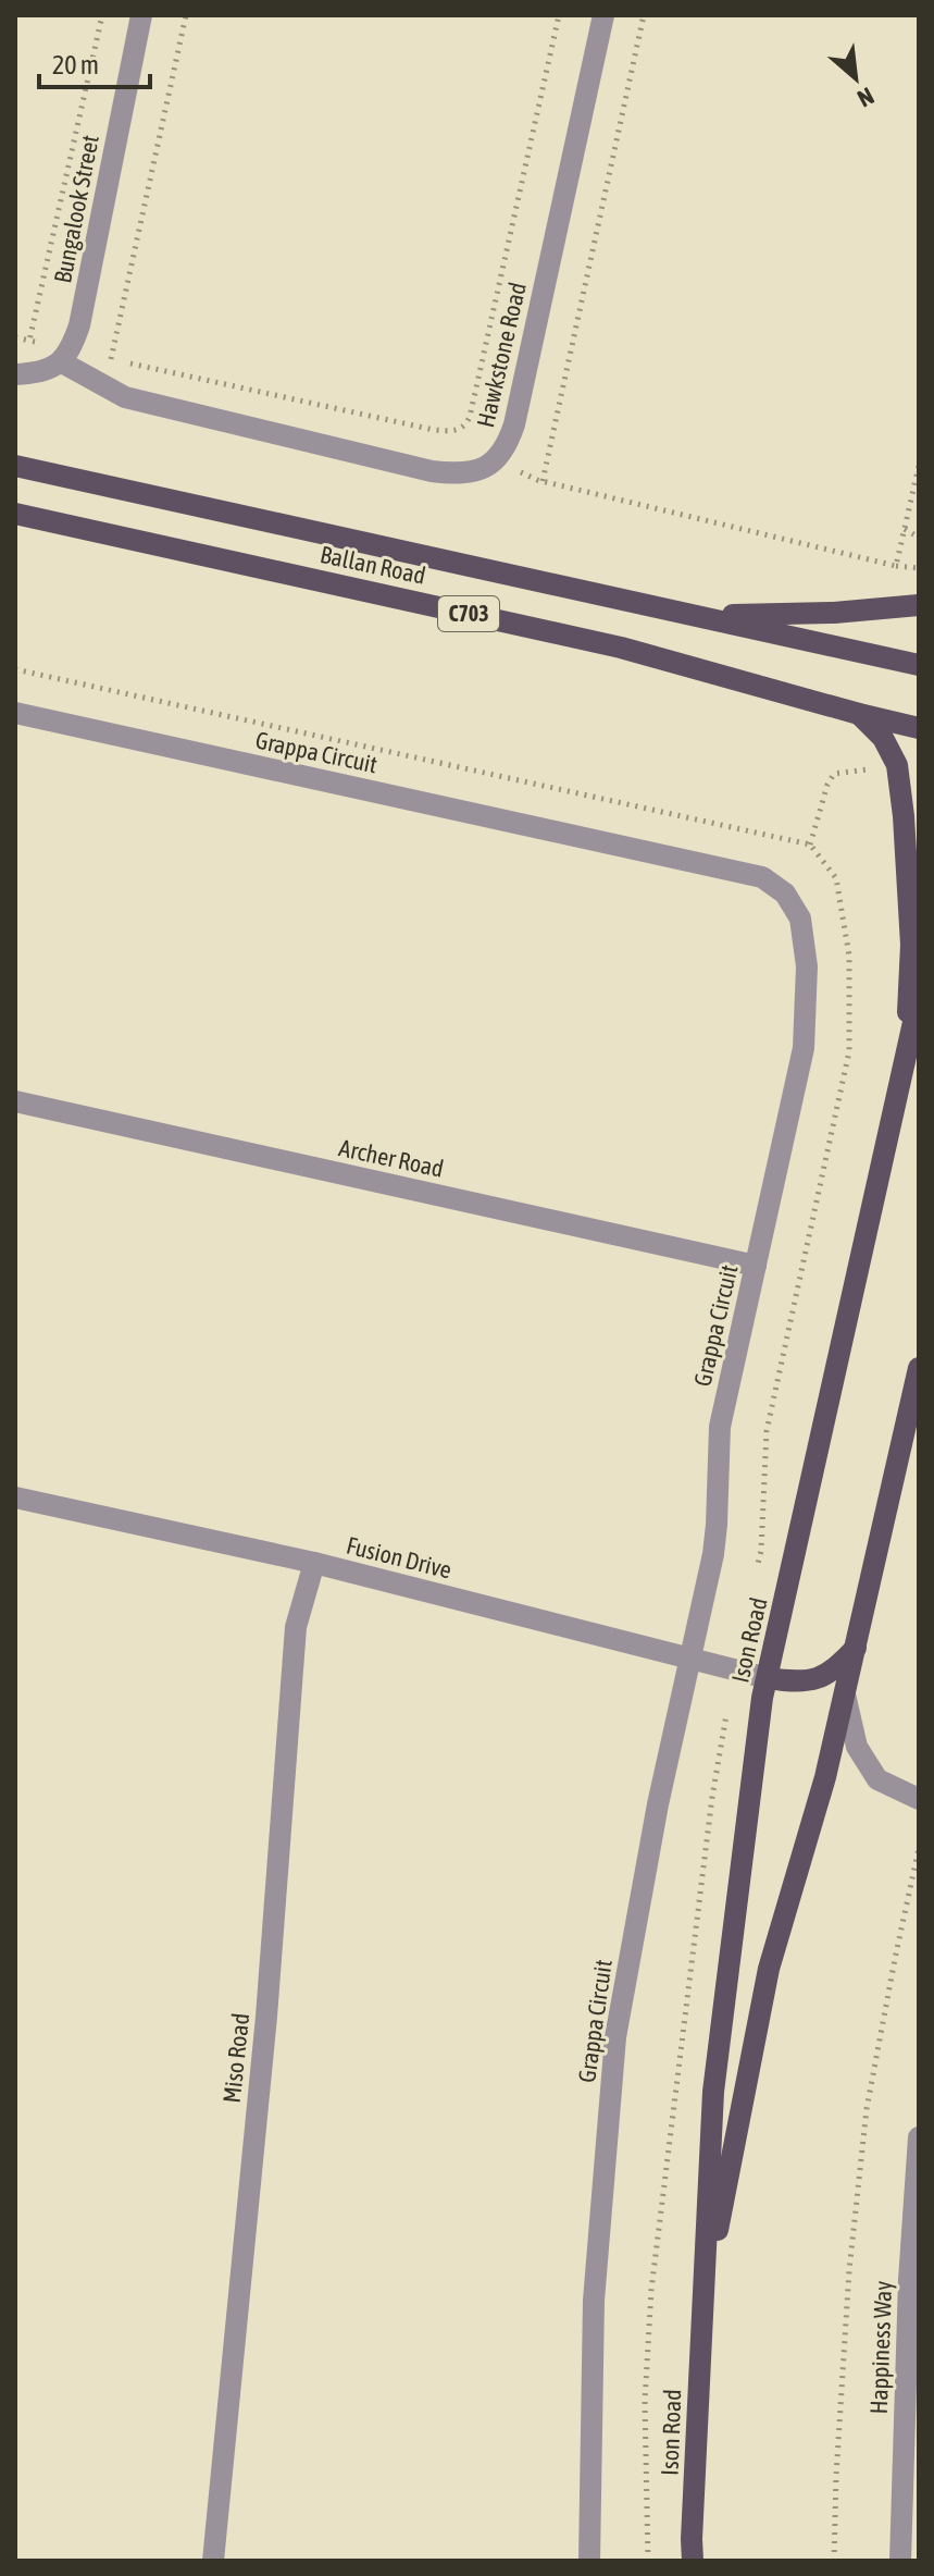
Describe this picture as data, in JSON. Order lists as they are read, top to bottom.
{
  "streets": {
    "main road": ["Ballan Road", "C703", "Ison Road"],
    "street": [
      "Bungalook Street",
      "Hawkstone Road",
      "Grappa Circuit",
      "Archer Road",
      "Fusion Drive",
      "Miso Road",
      "Happiness Way"
    ]
  },
  "crossings": [
    ["Bungalook Street", "Hawkstone Road"],
    ["Grappa Circuit", "Archer Road"],
    ["Grappa Circuit", "Fusion Drive"],
    ["Fusion Drive", "Ison Road"],
    ["Fusion Drive", "Miso Road"]
  ],
  "scale_bar": "20 m",
  "north": "bottom right"
}
